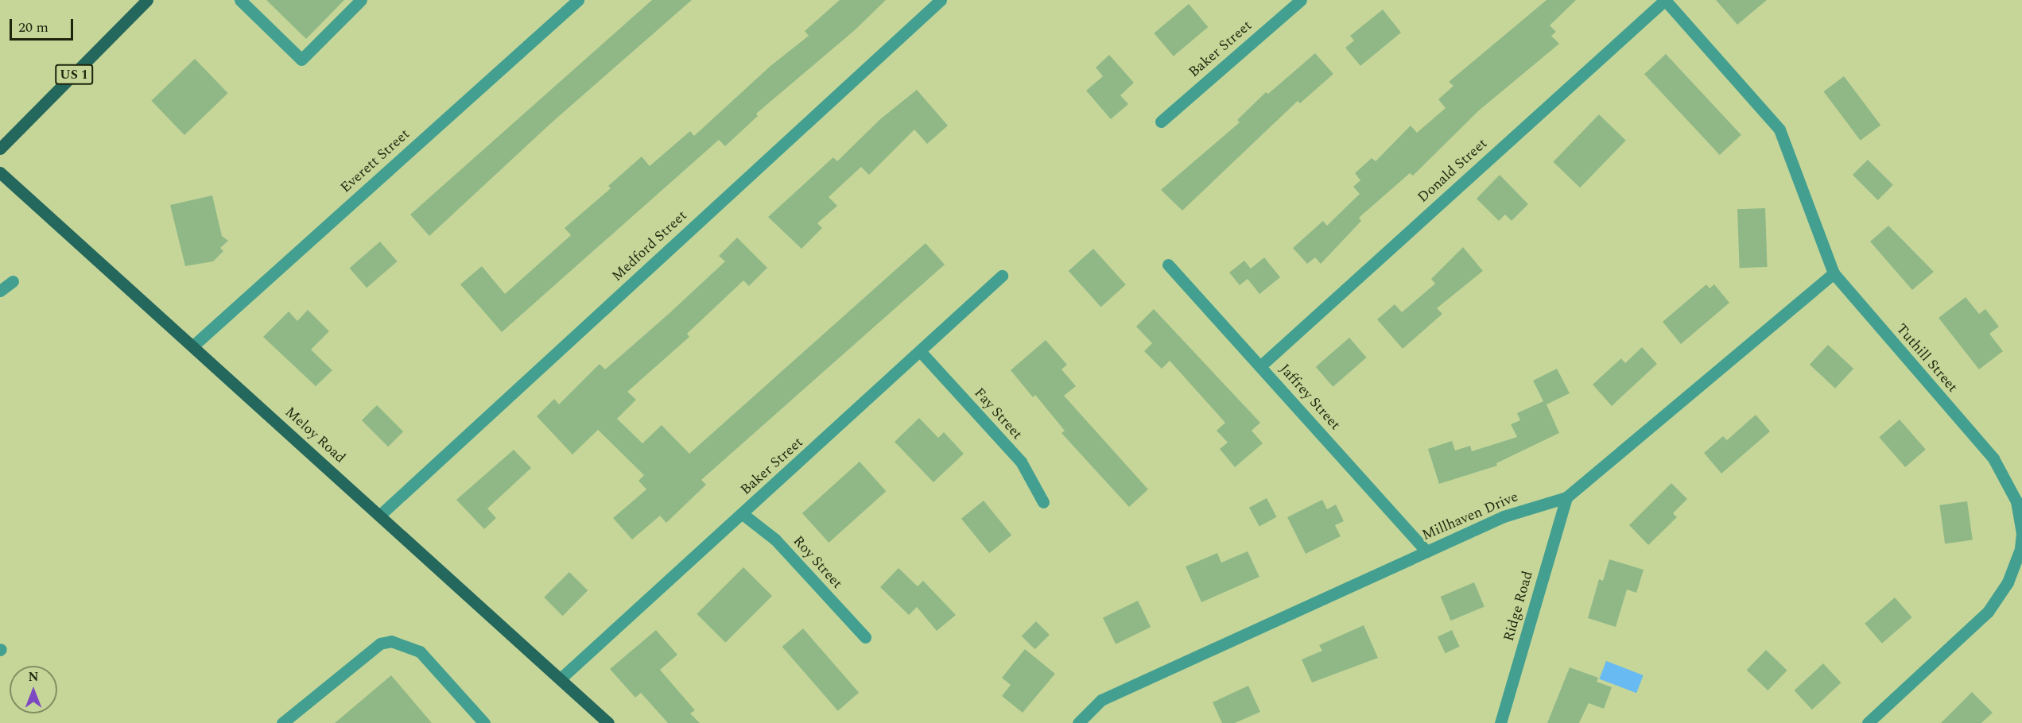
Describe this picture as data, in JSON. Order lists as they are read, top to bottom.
{
  "streets": {
    "main road": ["US 1", "Meloy Road"],
    "street": [
      "Baker Street",
      "Everett Street",
      "Donald Street",
      "Medford Street",
      "Tuthill Street",
      "Jaffrey Street",
      "Fay Street",
      "Millhaven Drive",
      "Roy Street",
      "Ridge Road"
    ]
  },
  "crossings": [
    ["Baker Street", "Fay Street"],
    ["Baker Street", "Meloy Road"],
    ["Baker Street", "Roy Street"],
    ["Everett Street", "Meloy Road"],
    ["Donald Street", "Tuthill Street"],
    ["Donald Street", "Jaffrey Street"],
    ["Medford Street", "Meloy Road"],
    ["Tuthill Street", "Millhaven Drive"],
    ["Jaffrey Street", "Millhaven Drive"],
    ["Millhaven Drive", "Ridge Road"]
  ],
  "scale_bar": "20 m",
  "north": "top"
}
